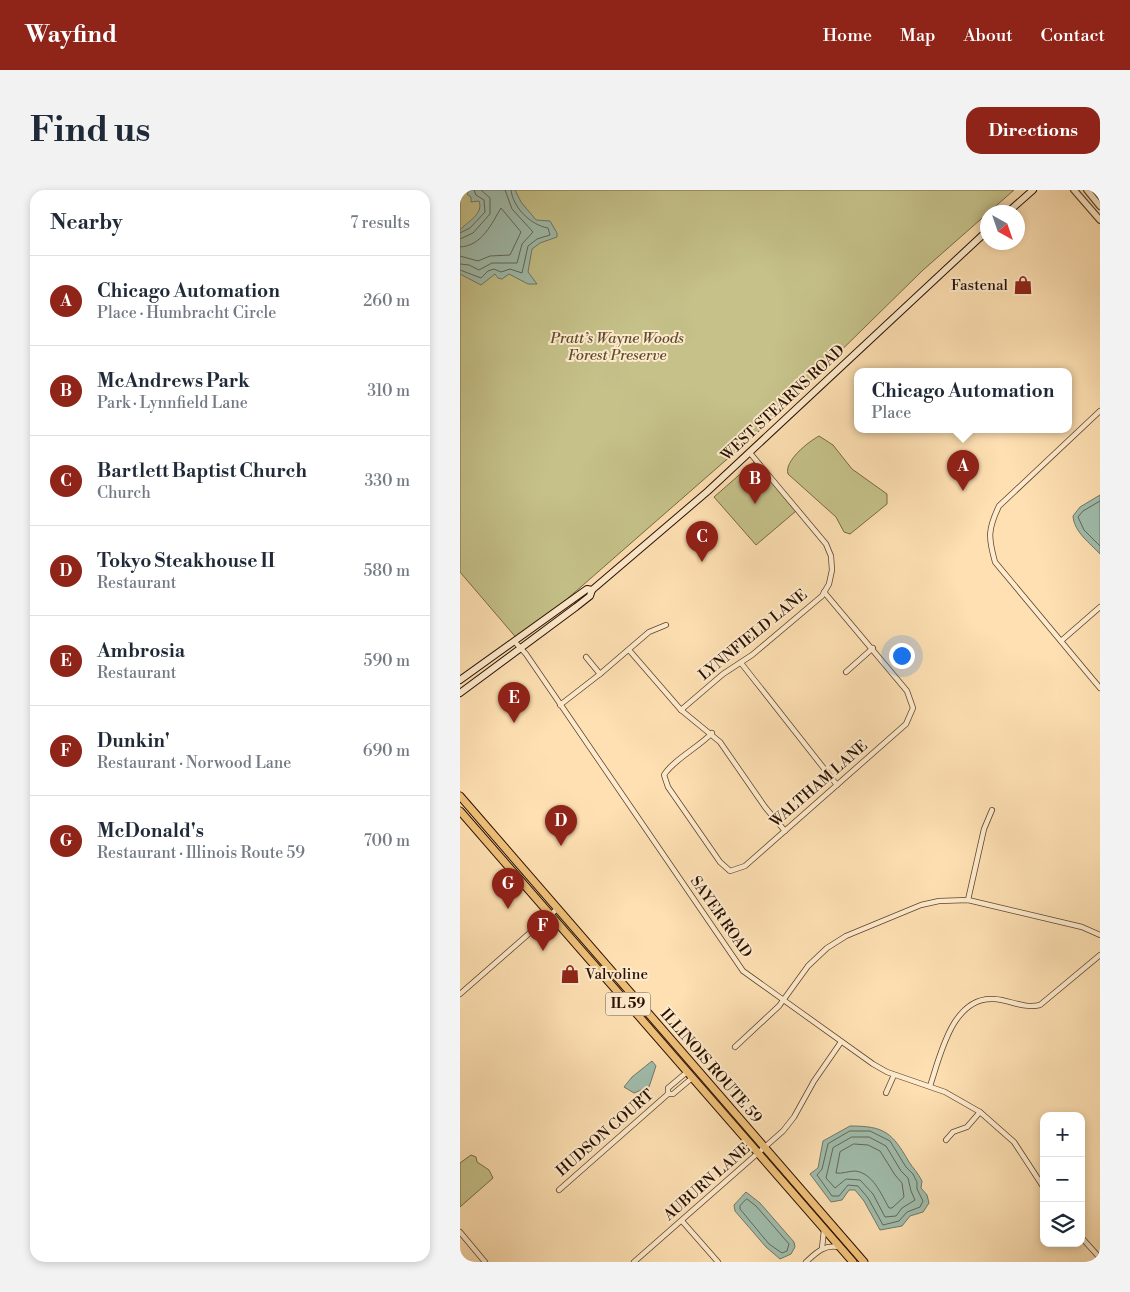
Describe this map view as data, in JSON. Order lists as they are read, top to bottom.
{
  "streets": {
    "main road": ["WEST STEARNS ROAD", "IL 59", "ILLINOIS ROUTE 59"],
    "street": [
      "LYNNFIELD LANE",
      "WALTHAM LANE",
      "SAYER ROAD",
      "HUDSON COURT",
      "AUBURN LANE"
    ]
  },
  "crossings": [
    ["WEST STEARNS ROAD", "LYNNFIELD LANE"],
    ["WEST STEARNS ROAD", "SAYER ROAD"],
    ["SAYER ROAD", "AUBURN LANE"],
    ["ILLINOIS ROUTE 59", "HUDSON COURT"],
    ["ILLINOIS ROUTE 59", "AUBURN LANE"]
  ],
  "parks": ["Pratt’s Wayne Woods Forest Preserve"],
  "places": {
    "shop": ["Fastenal", "Valvoline"]
  },
  "north": "bottom right",
  "page": {
    "header": "Wayfind",
    "nav": [
      "Home",
      "Map",
      "About",
      "Contact"
    ],
    "buttons": "Directions",
    "title": "Find us",
    "heading": ["Nearby", "7 results"],
    "list": [
      {
        "mark": "A",
        "name": "Chicago Automation",
        "note": "Place · Humbracht Circle",
        "value": "260 m"
      },
      {
        "mark": "B",
        "name": "McAndrews Park",
        "note": "Park · Lynnfield Lane",
        "value": "310 m"
      },
      {
        "mark": "C",
        "name": "Bartlett Baptist Church",
        "note": "Church",
        "value": "330 m"
      },
      {
        "mark": "D",
        "name": "Tokyo Steakhouse II",
        "note": "Restaurant",
        "value": "580 m"
      },
      {
        "mark": "E",
        "name": "Ambrosia",
        "note": "Restaurant",
        "value": "590 m"
      },
      {
        "mark": "F",
        "name": "Dunkin'",
        "note": "Restaurant · Norwood Lane",
        "value": "690 m"
      },
      {
        "mark": "G",
        "name": "McDonald's",
        "note": "Restaurant · Illinois Route 59",
        "value": "700 m"
      }
    ],
    "popup": ["Chicago Automation", "Place"],
    "pins": [
      "A",
      "B",
      "C",
      "E",
      "D",
      "G",
      "F"
    ],
    "map_buttons": ["+", "−"]
  }
}
